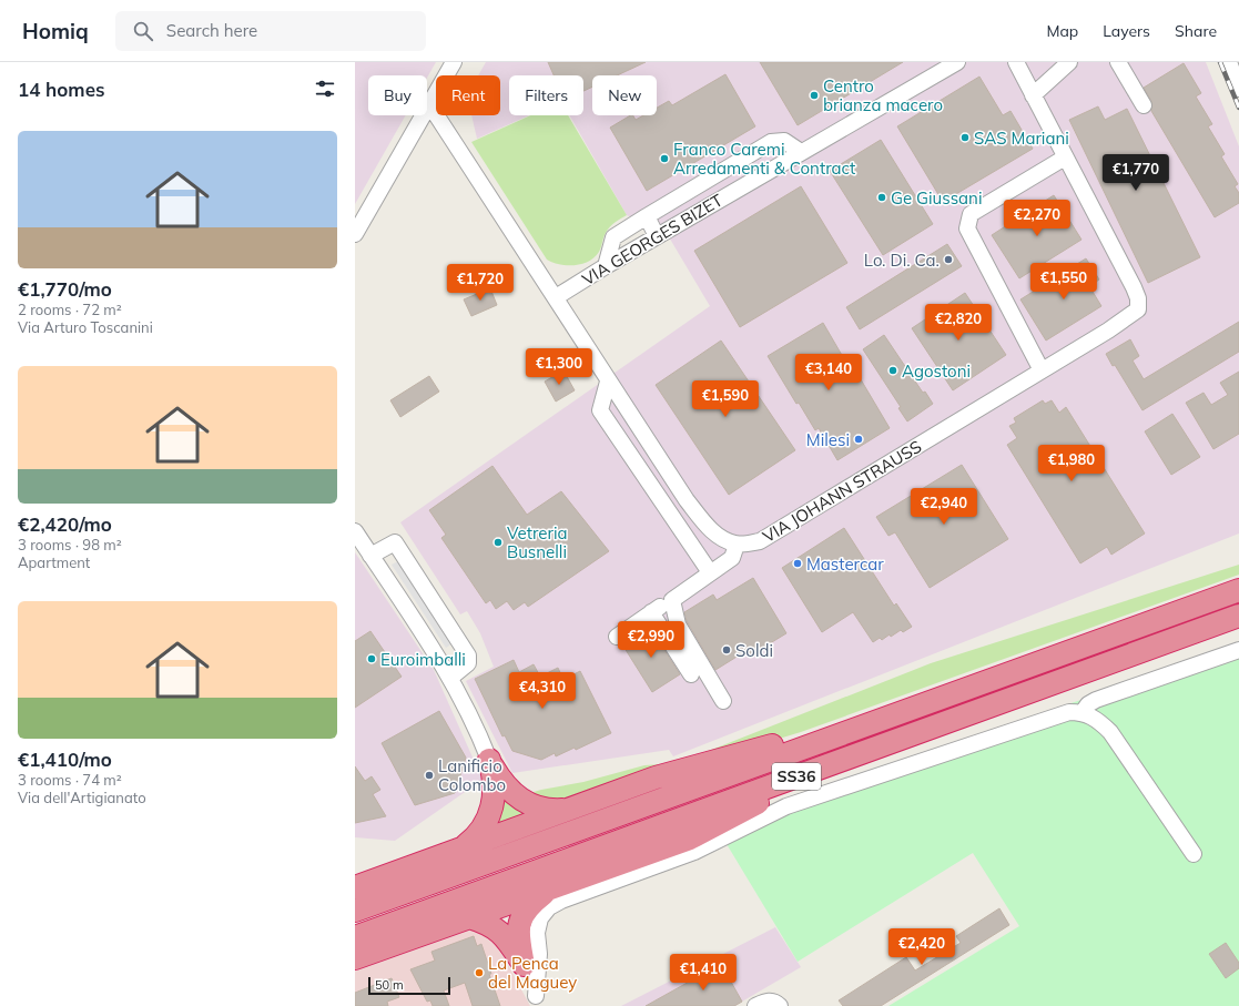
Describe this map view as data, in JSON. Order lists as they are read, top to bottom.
{
  "streets": {
    "highway": ["SS36"],
    "street": ["VIA GEORGES BIZET", "VIA JOHANN STRAUSS"]
  },
  "places": [
    "Centro brianza macero",
    "SAS Mariani",
    "Franco Caremi Arredamenti & Contract",
    "Ge Giussani",
    "Lo. Di. Ca.",
    "Agostoni",
    "Milesi",
    "Vetreria Busnelli",
    "Mastercar",
    "Soldi",
    "Euroimballi",
    "Lanificio Colombo",
    "La Penca del Maguey"
  ],
  "scale_bar": "50 m",
  "page": {
    "header": "Homiq",
    "search": "Search here",
    "nav": ["Map", "Layers", "Share"],
    "heading": "14 homes",
    "chip": [
      "Buy",
      "Rent",
      "Filters",
      "New"
    ],
    "list": [
      {
        "name": "€1,770/mo",
        "note": "2 rooms · 72 m² · Via Arturo Toscanini"
      },
      {
        "name": "€2,420/mo",
        "note": "3 rooms · 98 m² · Apartment"
      },
      {
        "name": "€1,410/mo",
        "note": "3 rooms · 74 m² · Via dell'Artigianato"
      }
    ],
    "price": [
      "€1,770",
      "€2,270",
      "€1,550",
      "€1,720",
      "€2,820",
      "€1,300",
      "€3,140",
      "€1,590",
      "€1,980",
      "€2,940",
      "€2,990",
      "€4,310",
      "€2,420",
      "€1,410"
    ],
    "scale": "50 m"
  }
}
